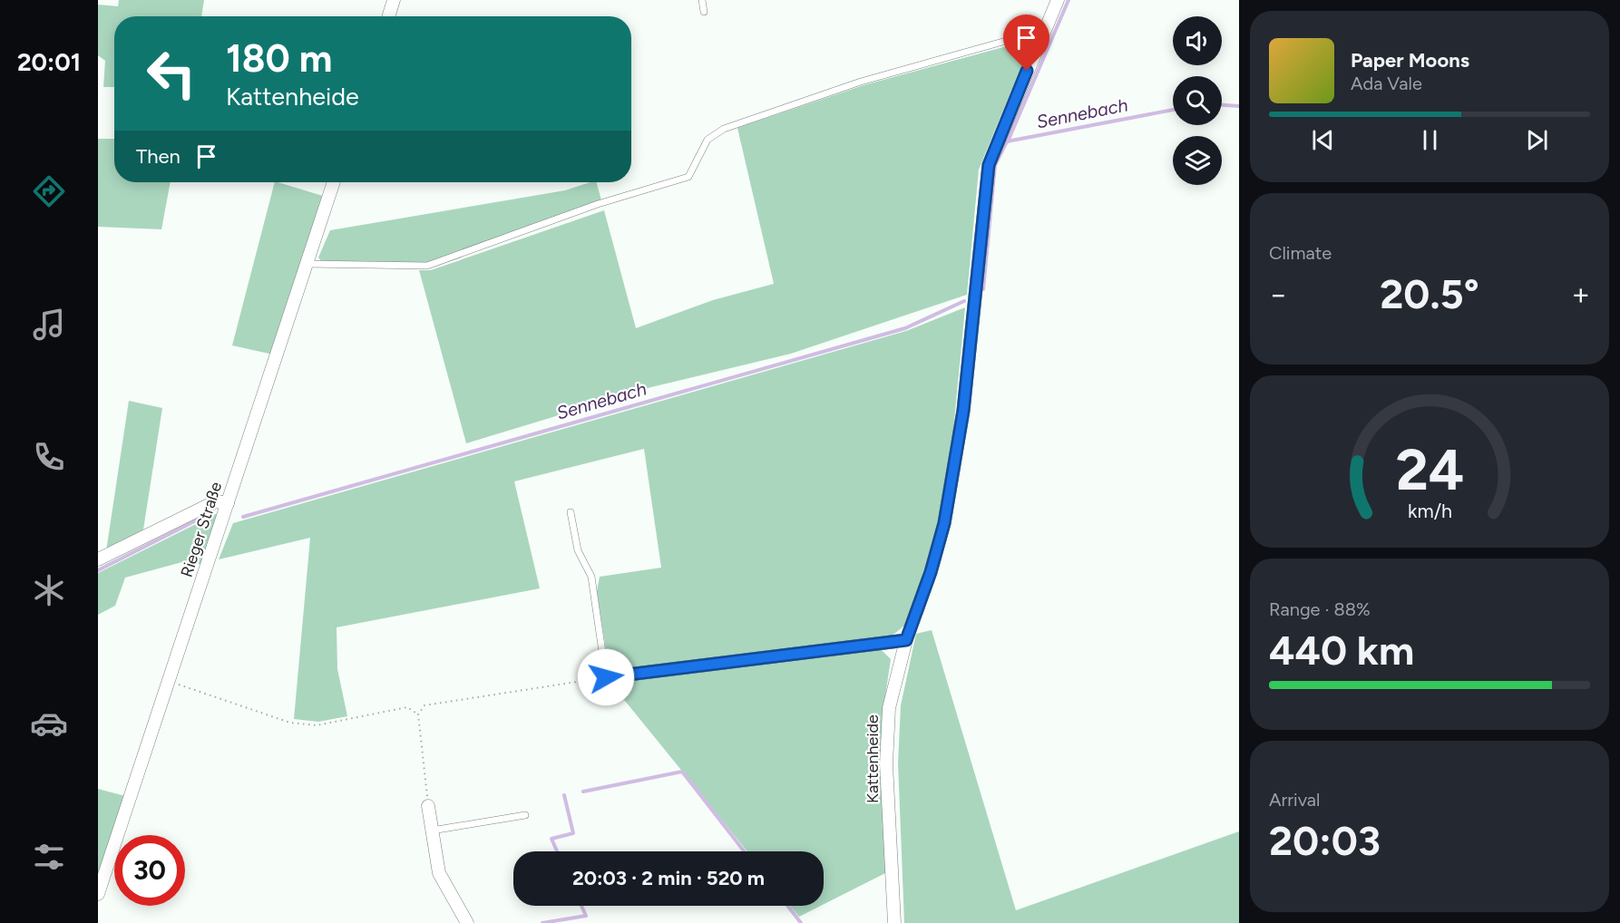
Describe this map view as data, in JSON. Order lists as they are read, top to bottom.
{
  "streets": {
    "street": ["Rieger Straße", "Kattenheide"]
  },
  "water": ["Sennebach"],
  "page": {
    "tabs": "20:01",
    "turn": ["180 m", "Kattenheide"],
    "song": ["Paper Moons", "Ada Vale"],
    "then": "Then",
    "tile": [
      "Climate",
      ["Range · 88%", "440 km"],
      ["Arrival", "20:03"]
    ],
    "heat": ["−", "20.5°", "+"],
    "limit": "30",
    "trip": "20:03 · 2 min · 520 m",
    "gauge": ["24", "km/h"]
  }
}
